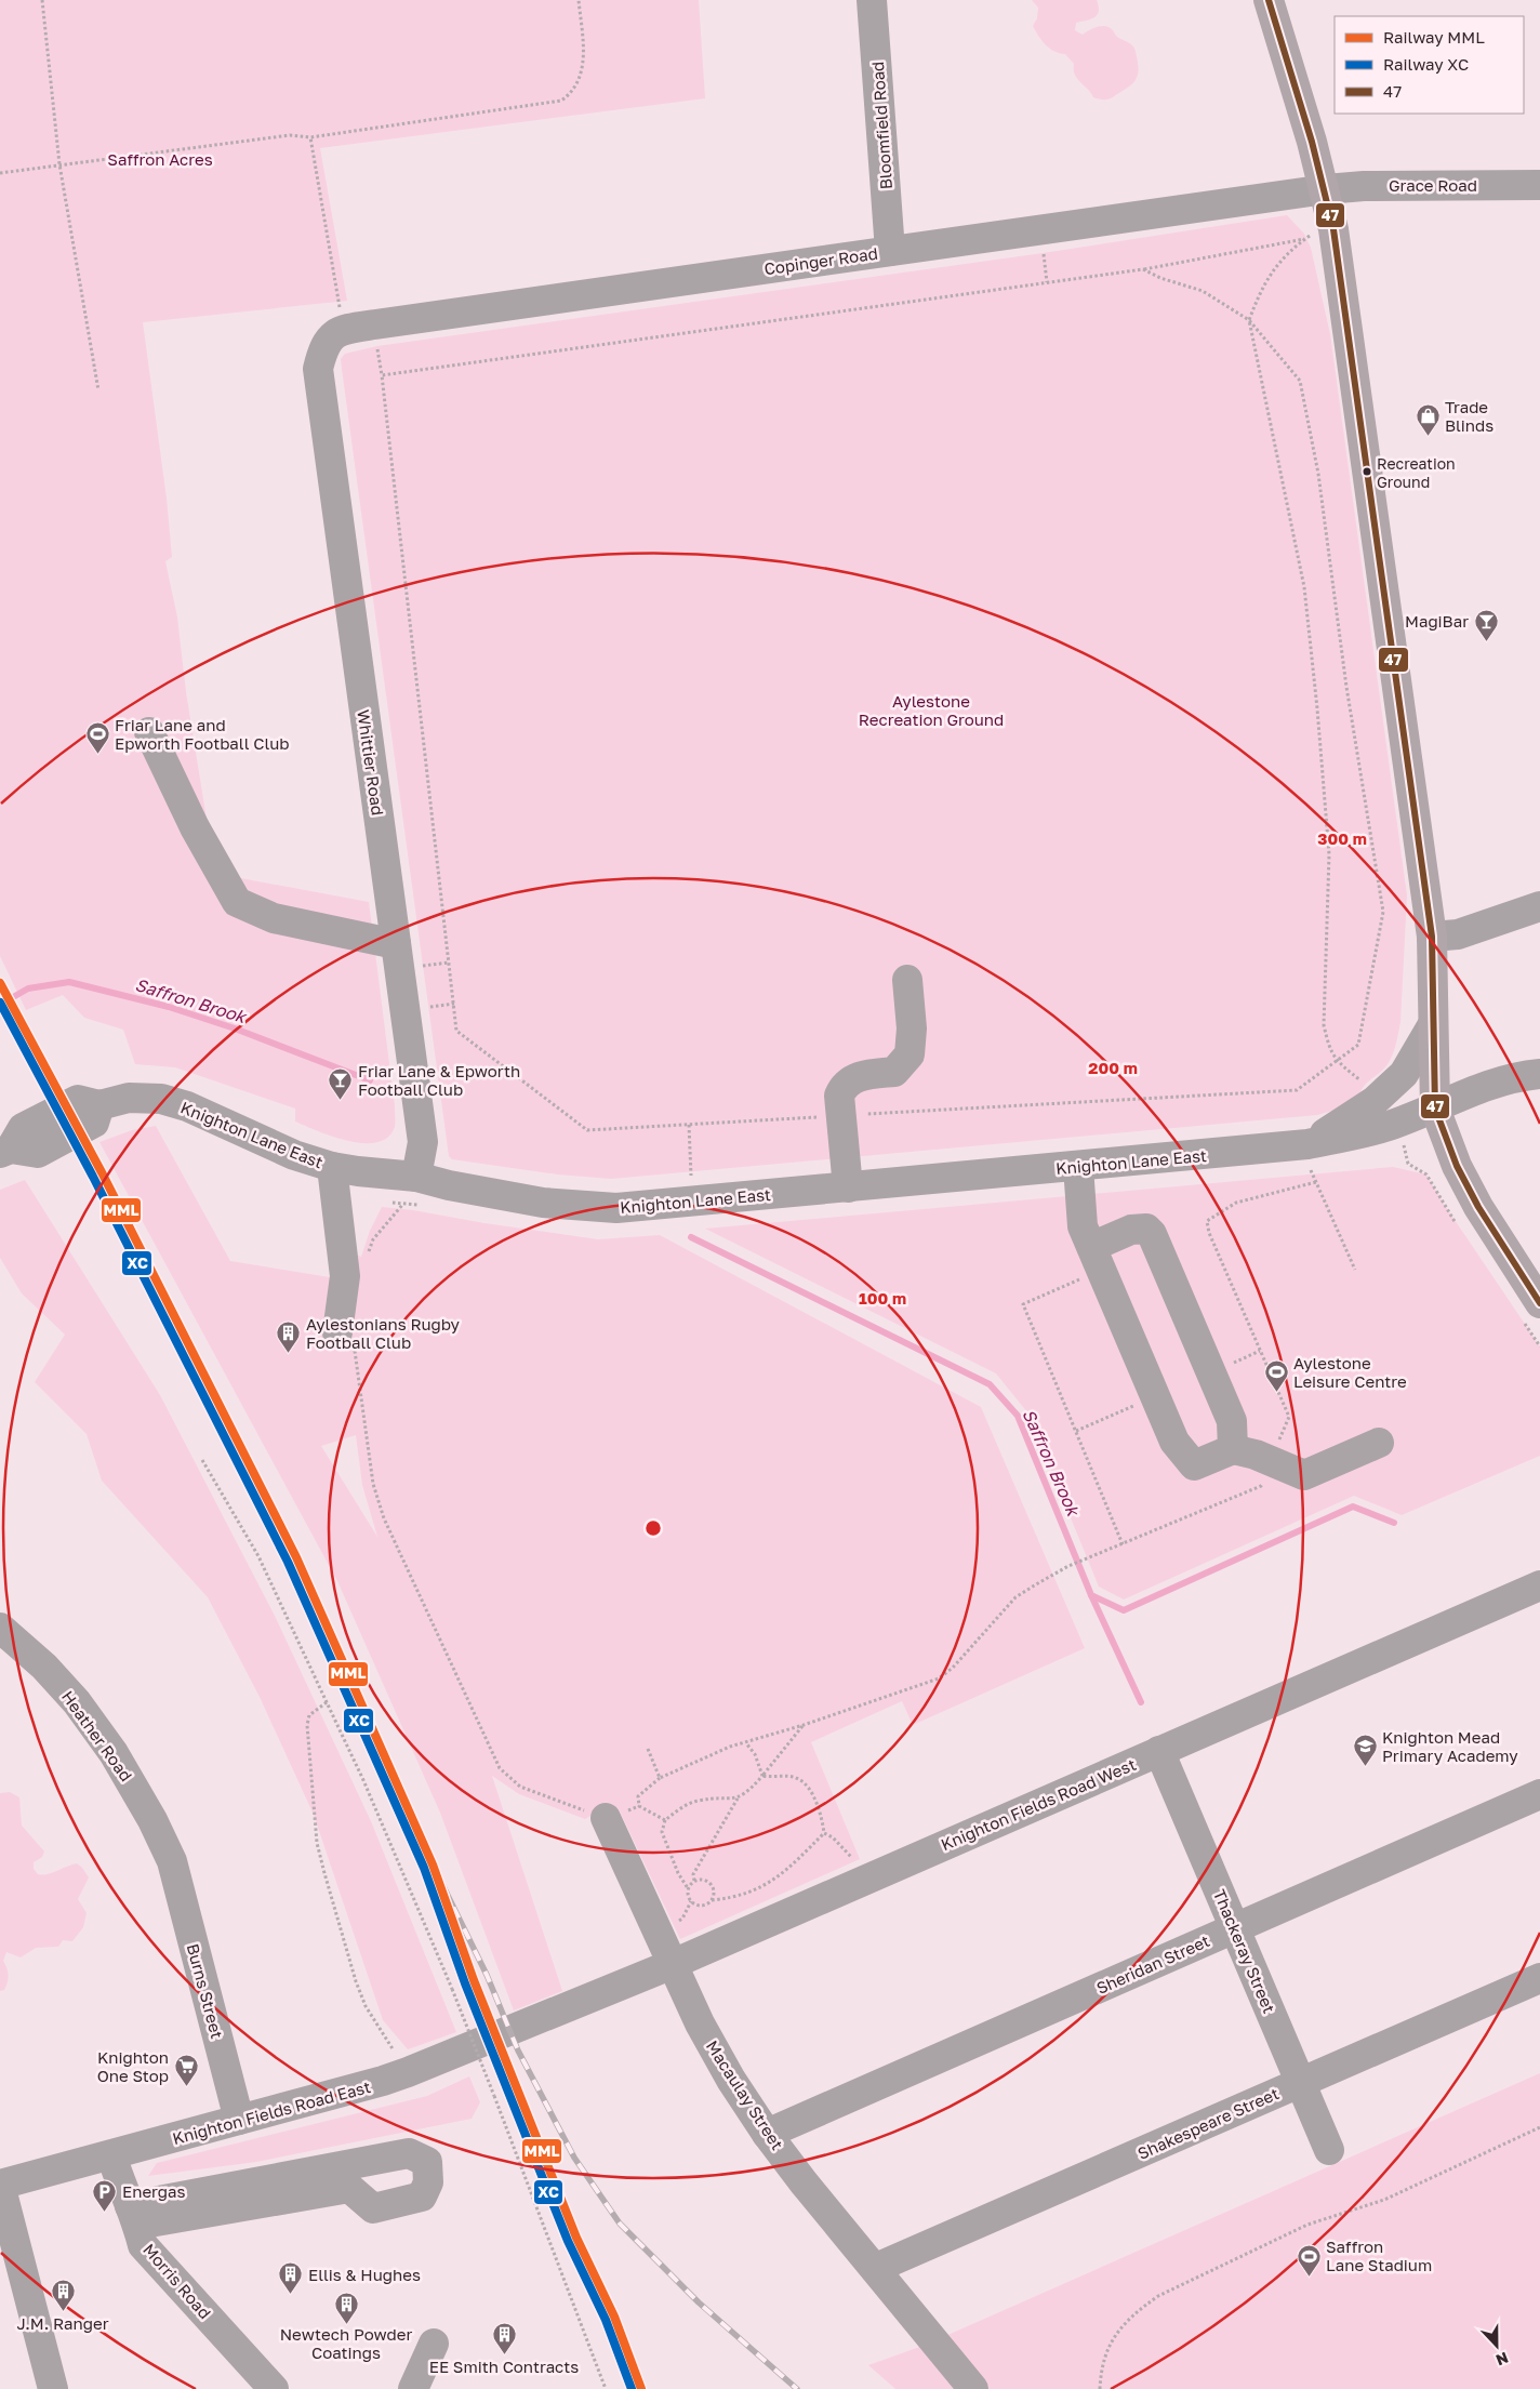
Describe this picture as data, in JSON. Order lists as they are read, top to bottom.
{
  "streets": {
    "street": [
      "Bloomfield Road",
      "Grace Road",
      "Copinger Road",
      "Whittier Road",
      "Knighton Lane East",
      "Heather Road",
      "Knighton Fields Road West",
      "Thackeray Street",
      "Sheridan Street",
      "Burns Street",
      "Macaulay Street",
      "Knighton Fields Road East",
      "Shakespeare Street",
      "Morris Road"
    ]
  },
  "crossings": [
    ["Bloomfield Road", "Copinger Road"],
    ["Grace Road", "Copinger Road"],
    ["Copinger Road", "Whittier Road"],
    ["Whittier Road", "Knighton Lane East"],
    ["Heather Road", "Burns Street"],
    ["Knighton Fields Road West", "Thackeray Street"],
    ["Knighton Fields Road West", "Macaulay Street"],
    ["Knighton Fields Road West", "Knighton Fields Road East"],
    ["Thackeray Street", "Sheridan Street"],
    ["Thackeray Street", "Shakespeare Street"],
    ["Sheridan Street", "Macaulay Street"],
    ["Burns Street", "Knighton Fields Road East"],
    ["Macaulay Street", "Shakespeare Street"],
    ["Knighton Fields Road East", "Morris Road"]
  ],
  "water": ["Saffron Brook"],
  "parks": ["Saffron Acres", "Aylestone Recreation Ground"],
  "places": {
    "shop": ["Trade Blinds"],
    "other": ["Recreation Ground"],
    "bar": ["MagiBar", "Friar Lane & Epworth Football Club"],
    "sports": ["Friar Lane and Epworth Football Club", "Aylestone Leisure Centre", "Saffron Lane Stadium"],
    "building": [
      "Aylestonians Rugby Football Club",
      "Ellis & Hughes",
      "J.M. Ranger",
      "Newtech Powder Coatings",
      "EE Smith Contracts"
    ],
    "school or university": ["Knighton Mead Primary Academy"],
    "supermarket": ["Knighton One Stop"],
    "parking": ["Energas"]
  },
  "lines": ["transit line 47", "rail line MML", "rail line XC"],
  "legend": ["Railway MML", "Railway XC", "47"],
  "north": "bottom",
  "rings": ["300 m", "200 m", "100 m"]
}
